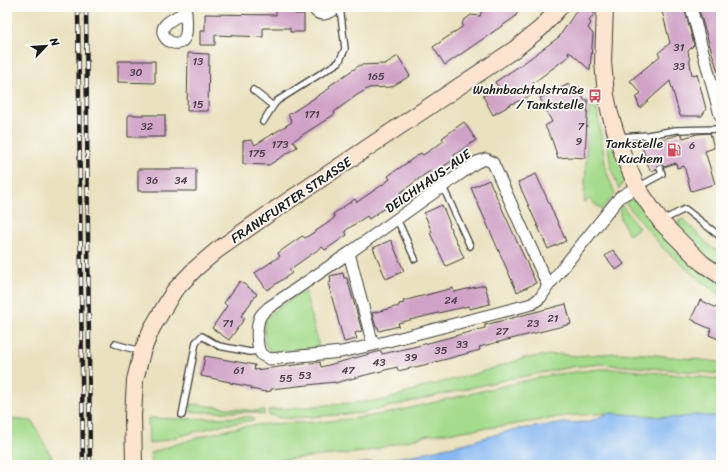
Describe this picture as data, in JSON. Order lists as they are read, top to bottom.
{
  "streets": {
    "main road": ["FRANKFURTER STRASSE"],
    "street": ["DEICHHAUS-AUE"]
  },
  "places": {
    "bus stop": ["Wahnbachtalstraße / Tankstelle"],
    "fuel station": ["Tankstelle Kuchem"]
  },
  "house_numbers": [
    "31",
    "13",
    "33",
    "30",
    "165",
    "15",
    "171",
    "32",
    "7",
    "9",
    "173",
    "6",
    "175",
    "36",
    "34",
    "24",
    "21",
    "71",
    "23",
    "27",
    "33",
    "35",
    "39",
    "43",
    "61",
    "47",
    "53",
    "55"
  ],
  "north": "top right"
}
